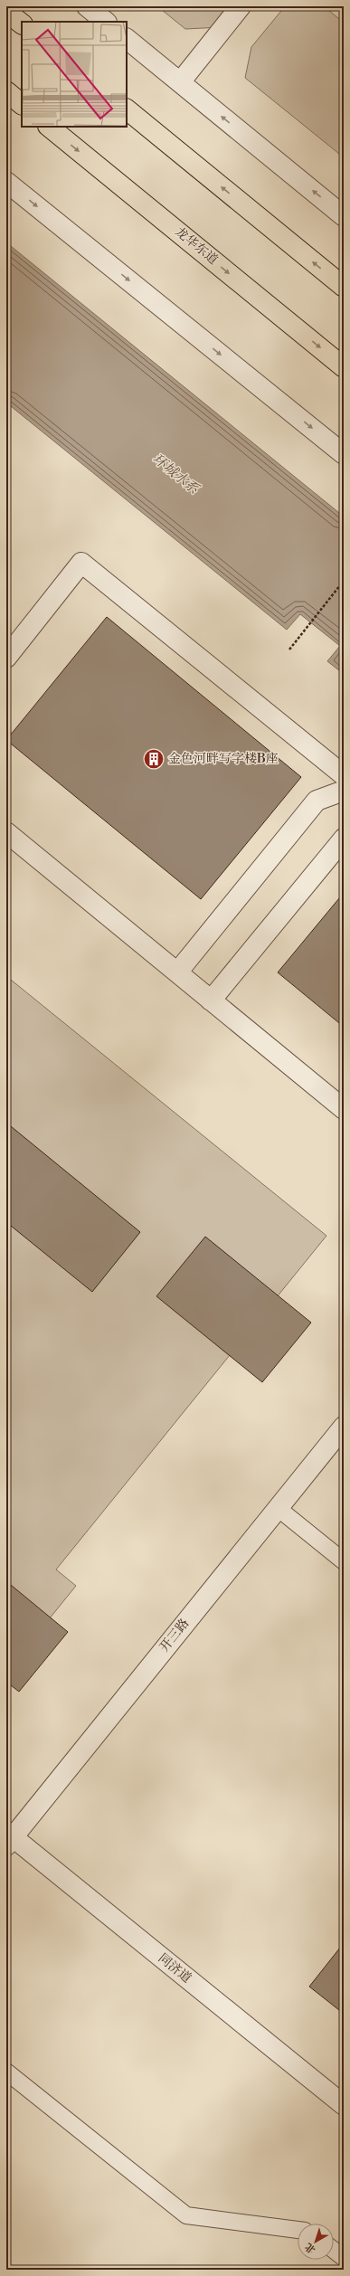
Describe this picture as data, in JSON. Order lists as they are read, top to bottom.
{
  "streets": {
    "main road": ["龙华东道"],
    "street": ["开三路", "同济道"]
  },
  "crossings": [
    ["开三路", "同济道"]
  ],
  "water": ["环城水系"],
  "places": {
    "building": ["金色河畔写字楼B座"]
  },
  "north": "bottom left"
}
